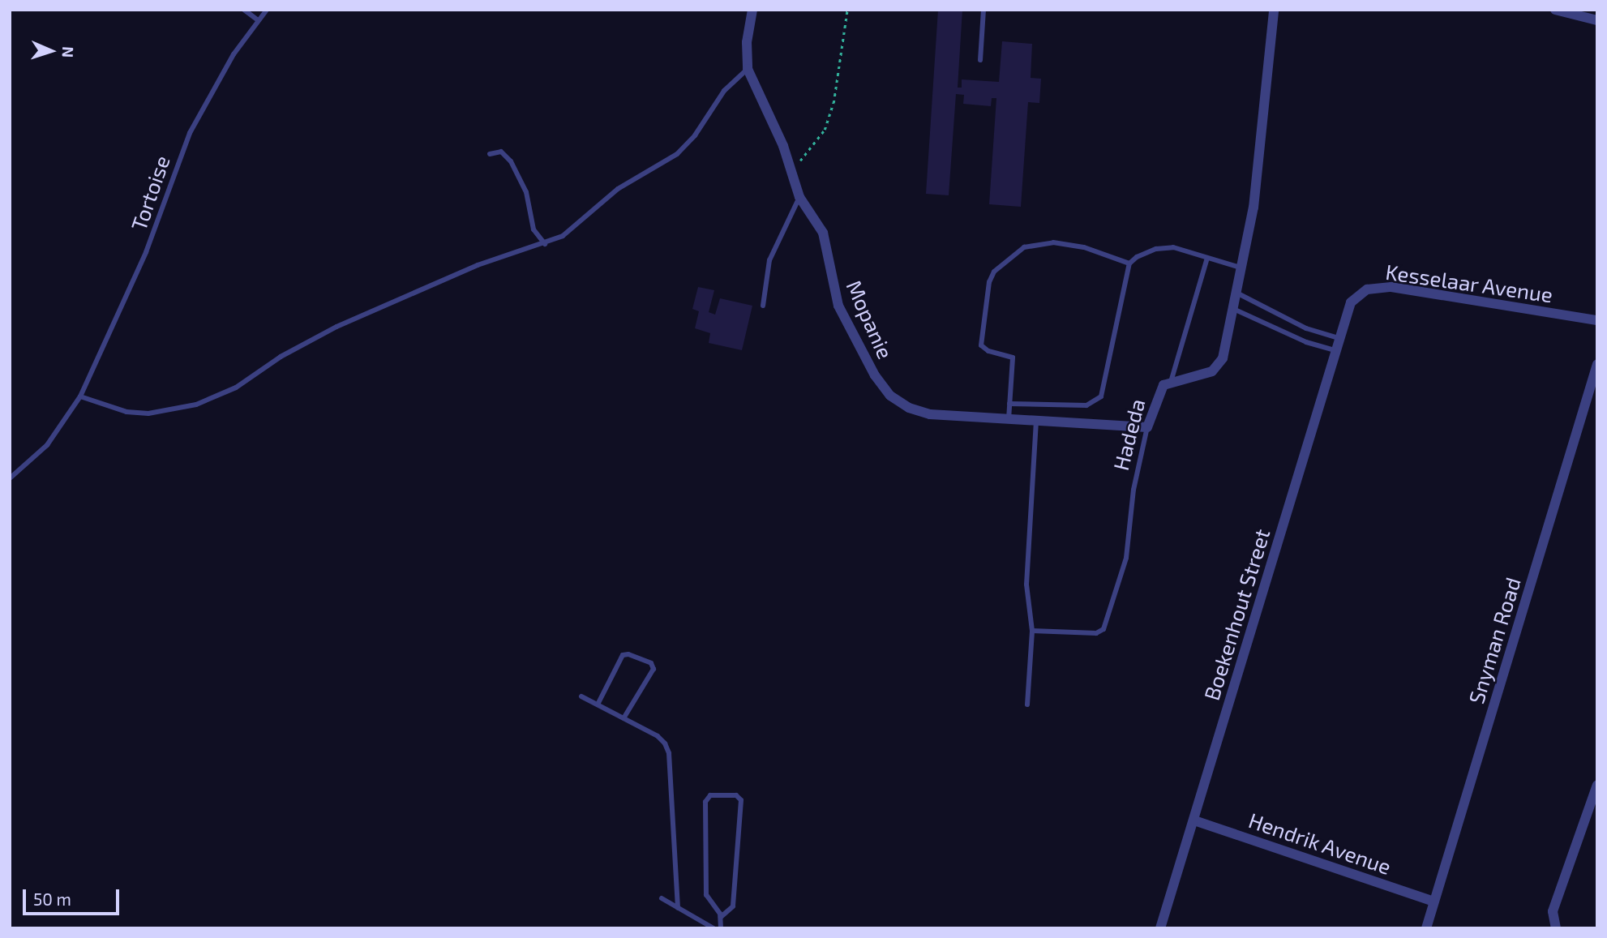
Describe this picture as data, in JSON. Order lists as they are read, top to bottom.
{
  "streets": {
    "street": [
      "Kesselaar Avenue",
      "Mopanie",
      "Hadeda",
      "Boekenhout Street",
      "Snyman Road",
      "Hendrik Avenue"
    ],
    "lane": ["Tortoise"]
  },
  "crossings": [
    ["Kesselaar Avenue", "Boekenhout Street"],
    ["Mopanie", "Hadeda"],
    ["Boekenhout Street", "Hendrik Avenue"],
    ["Snyman Road", "Hendrik Avenue"]
  ],
  "scale_bar": "50 m",
  "north": "right"
}
